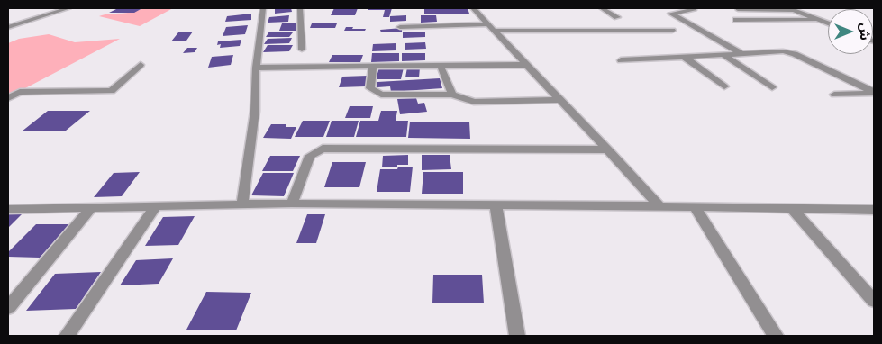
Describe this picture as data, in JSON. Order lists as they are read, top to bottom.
{
  "north": "right"
}
